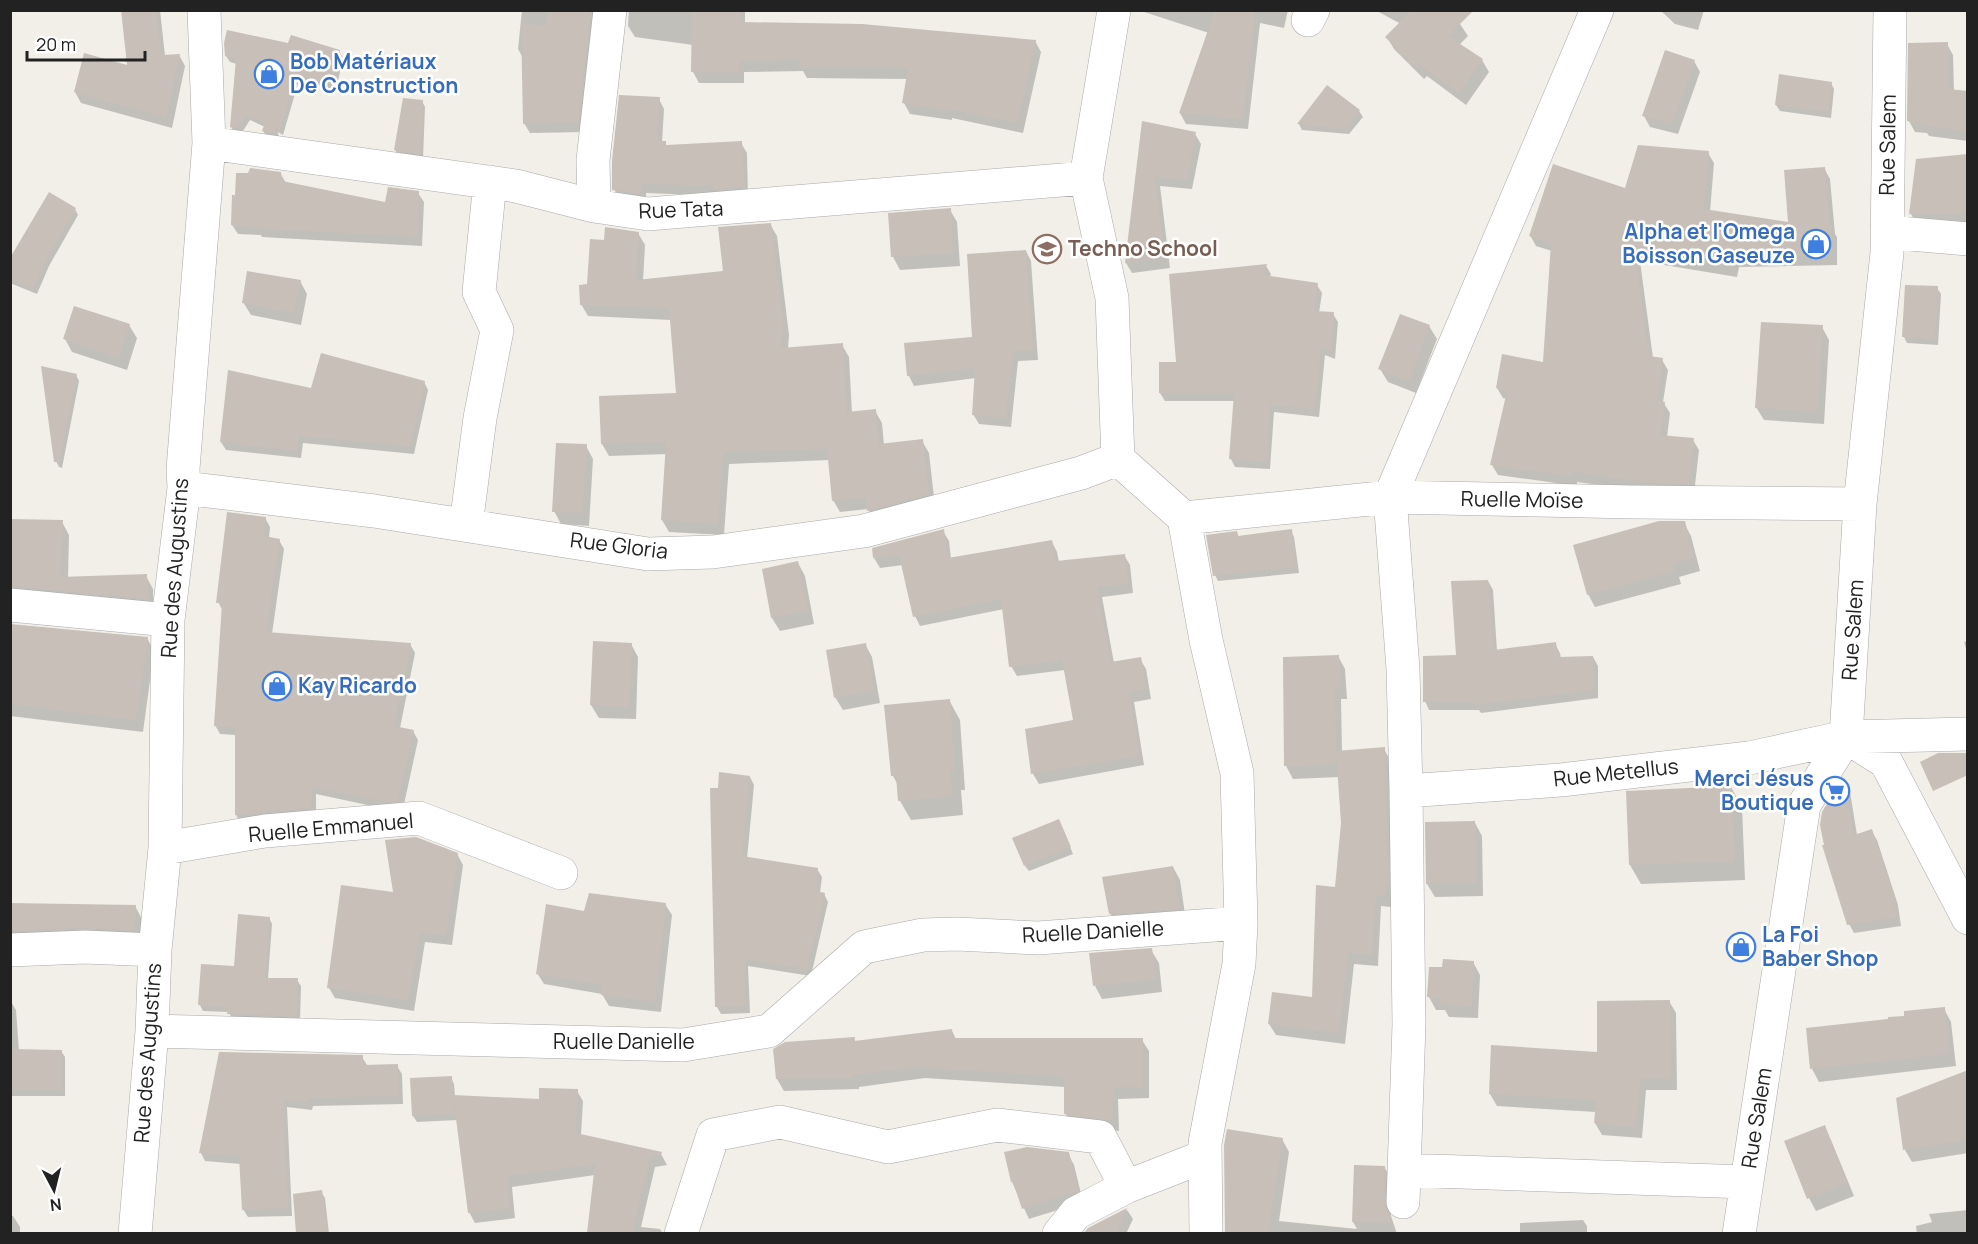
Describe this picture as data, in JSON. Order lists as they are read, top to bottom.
{
  "streets": {
    "street": [
      "Rue Salem",
      "Rue Tata",
      "Ruelle Moïse",
      "Rue Gloria",
      "Rue des Augustins",
      "Rue Metellus",
      "Ruelle Emmanuel",
      "Ruelle Danielle"
    ]
  },
  "crossings": [
    ["Rue Salem", "Ruelle Moïse"],
    ["Rue Salem", "Rue Metellus"],
    ["Rue Tata", "Rue des Augustins"],
    ["Rue Gloria", "Rue des Augustins"],
    ["Rue des Augustins", "Ruelle Emmanuel"],
    ["Rue des Augustins", "Ruelle Danielle"]
  ],
  "places": {
    "shop": [
      "Bob Matériaux De Construction",
      "Alpha et l'Omega Boisson Gaseuze",
      "Kay Ricardo",
      "La Foi Baber Shop"
    ],
    "school or university": ["Techno School"],
    "supermarket": ["Merci Jésus Boutique"]
  },
  "scale_bar": "20 m",
  "north": "bottom"
}
